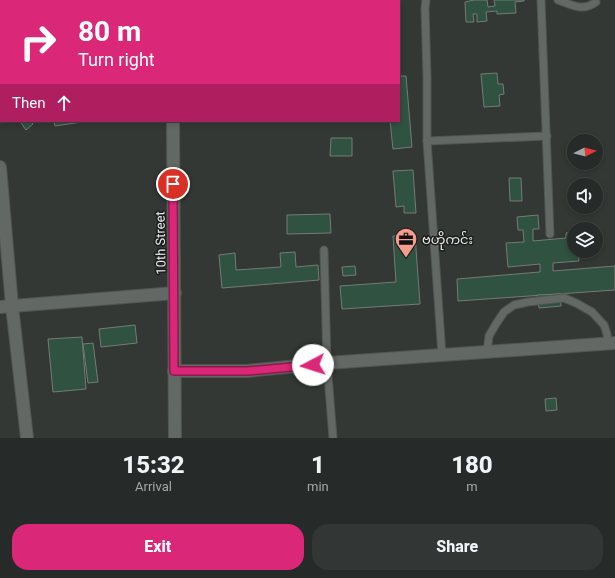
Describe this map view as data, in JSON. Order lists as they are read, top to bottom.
{
  "streets": {
    "street": ["10th Street"]
  },
  "places": {
    "office": ["ဗဟိုကင်း"]
  },
  "north": "right",
  "page": {
    "turn": ["80 m", "Turn right"],
    "then": "Then",
    "eta": [
      "15:32",
      "Arrival",
      "1",
      "min",
      "180",
      "m"
    ],
    "buttons": ["Exit", "Share"]
  }
}
